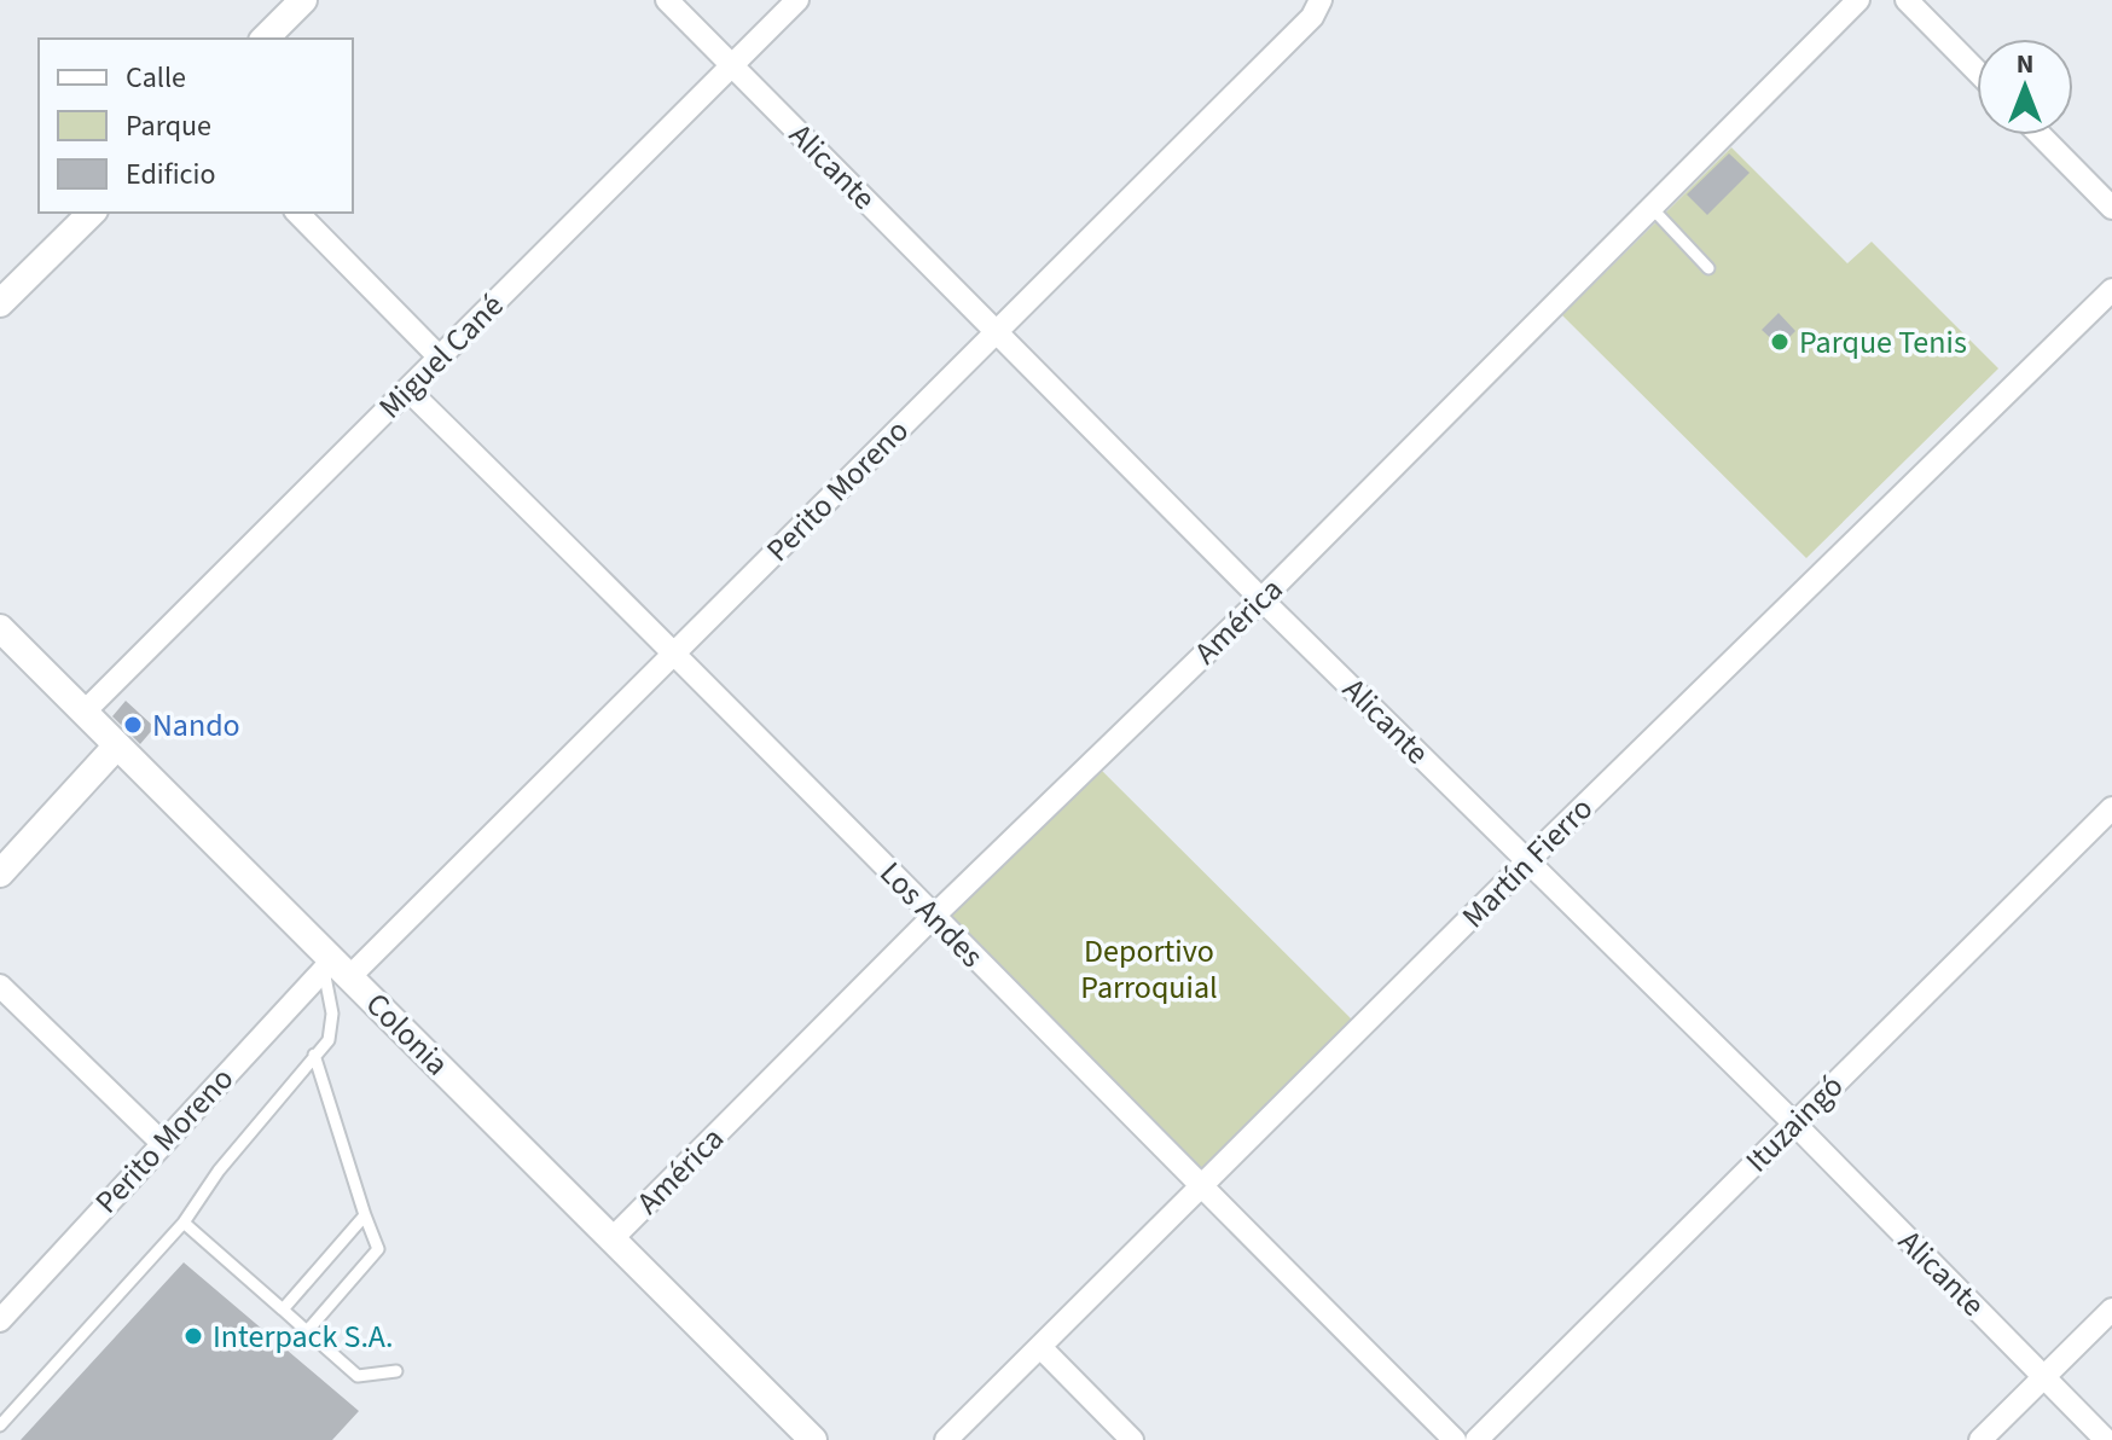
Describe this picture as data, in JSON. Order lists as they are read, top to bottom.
{
  "streets": {
    "street": [
      "Alicante",
      "Miguel Cané",
      "Perito Moreno",
      "América",
      "Martín Fierro",
      "Los Andes",
      "Colonia",
      "Ituzaingó"
    ]
  },
  "crossings": [
    ["Alicante", "Miguel Cané"],
    ["Alicante", "Perito Moreno"],
    ["Alicante", "América"],
    ["Alicante", "Martín Fierro"],
    ["Alicante", "Ituzaingó"],
    ["Miguel Cané", "Los Andes"],
    ["Miguel Cané", "Colonia"],
    ["Perito Moreno", "Los Andes"],
    ["Perito Moreno", "Colonia"],
    ["América", "Los Andes"],
    ["América", "Colonia"],
    ["Martín Fierro", "Los Andes"]
  ],
  "parks": ["Deportivo Parroquial"],
  "places": ["Parque Tenis", "Nando", "Interpack S.A."],
  "legend": ["Calle", "Parque", "Edificio"],
  "north": "top"
}
